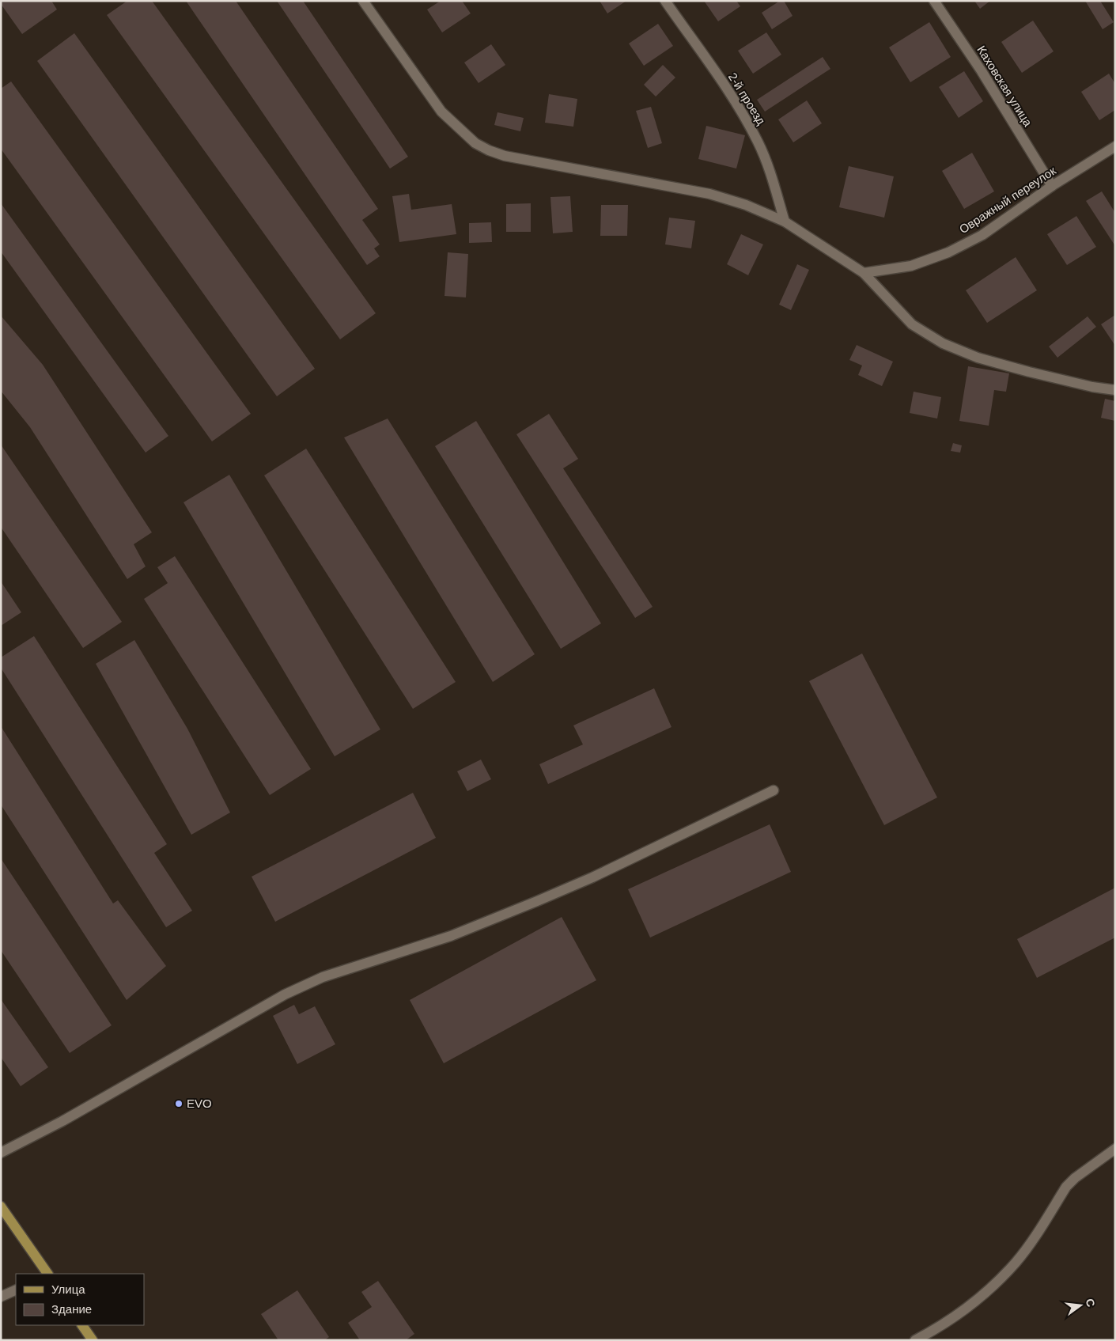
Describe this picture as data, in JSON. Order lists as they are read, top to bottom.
{
  "streets": {
    "street": ["Каховская улица", "2-й проезд", "Овражный переулок"]
  },
  "crossings": [
    ["Каховская улица", "Овражный переулок"]
  ],
  "places": ["EVO"],
  "legend": ["Улица", "Здание"],
  "north": "right"
}
